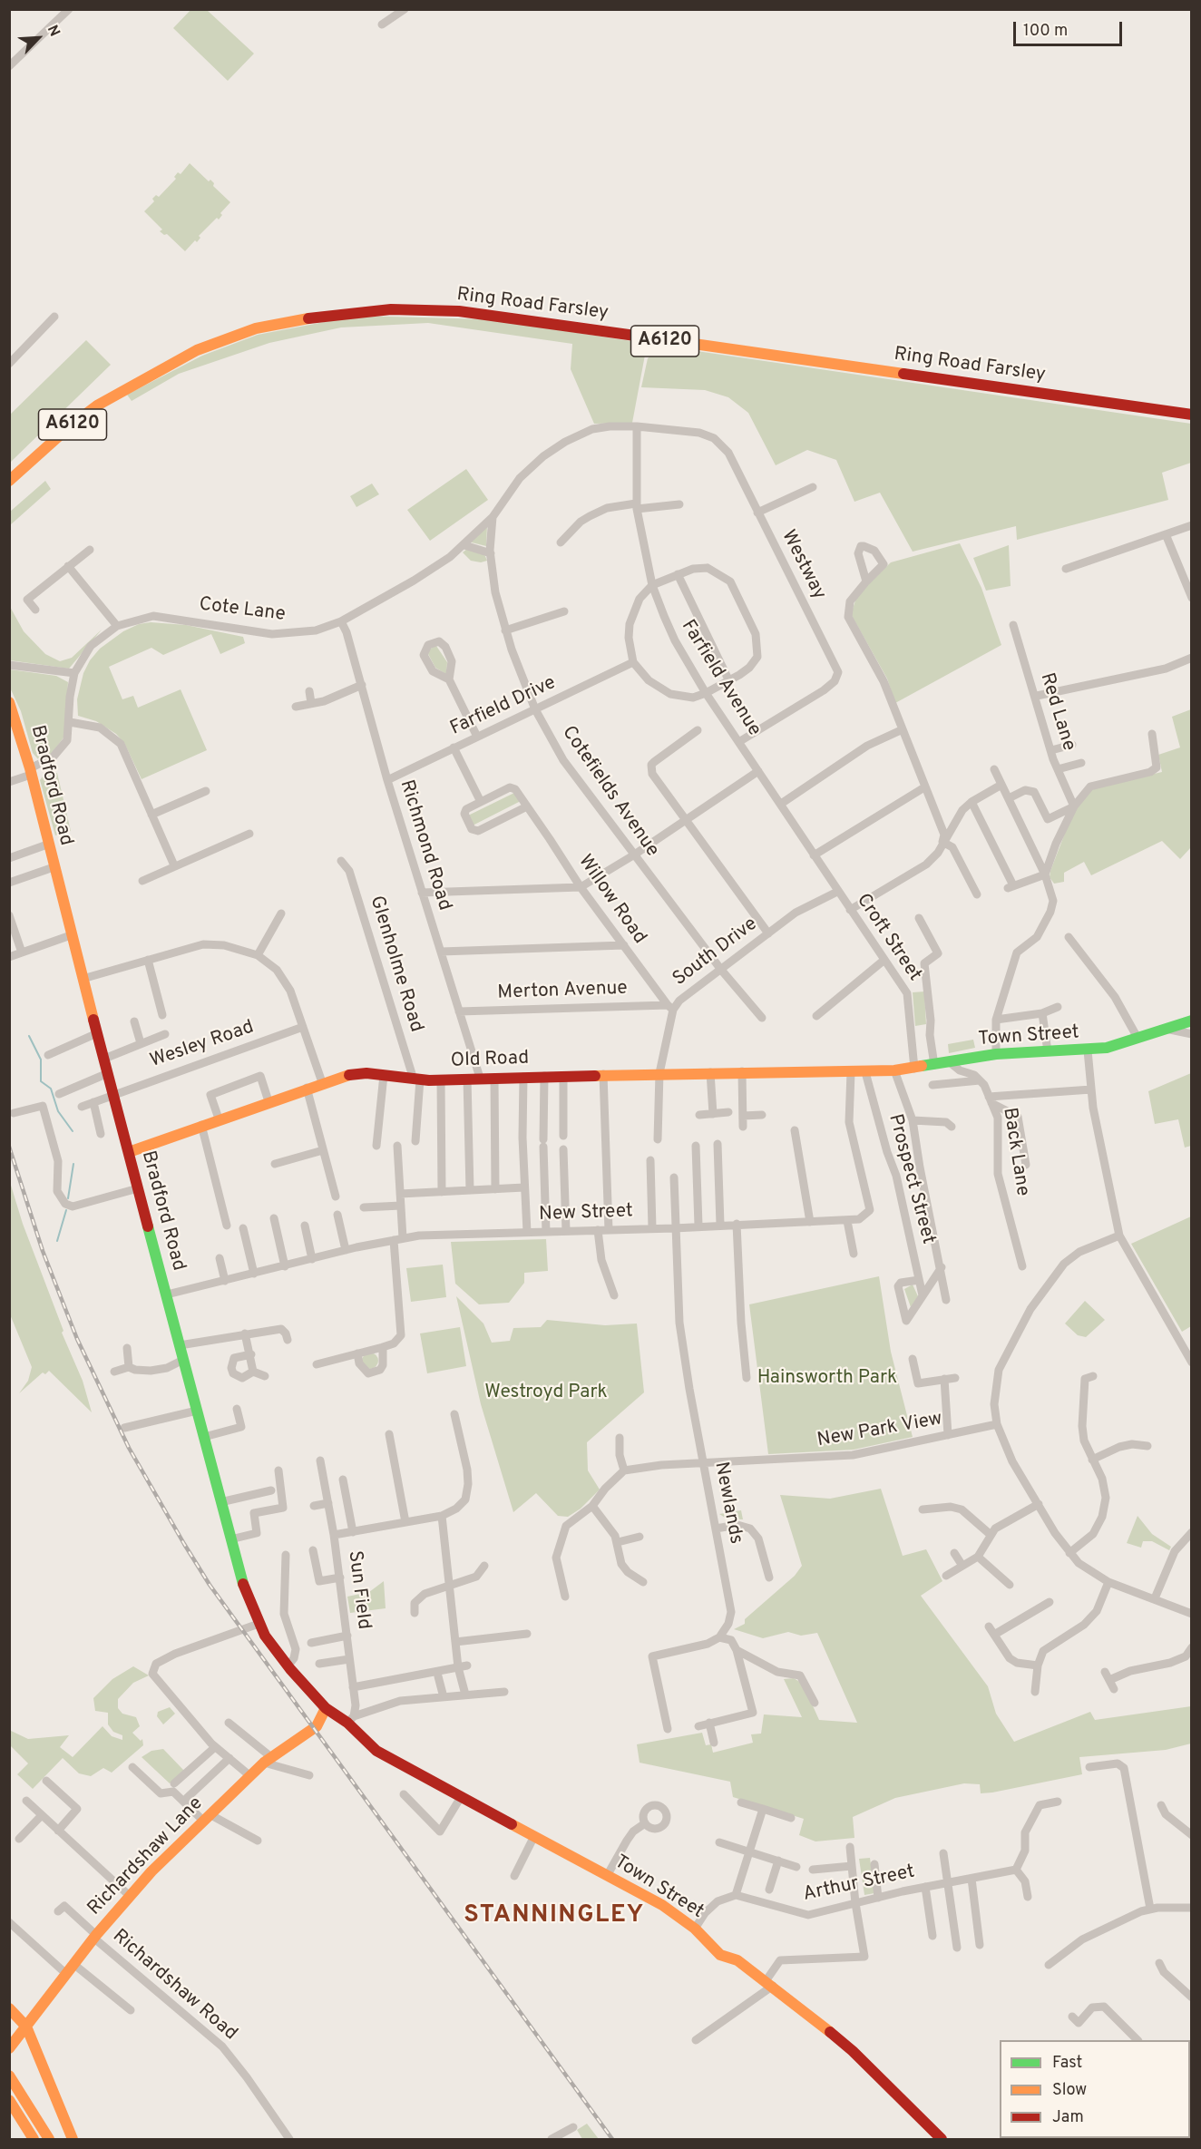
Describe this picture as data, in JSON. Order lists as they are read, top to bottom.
{
  "streets": {
    "main road": [
      "Ring Road Farsley",
      "A6120",
      "Bradford Road",
      "Town Street",
      "Old Road",
      "Richardshaw Lane"
    ],
    "street": [
      "Westway",
      "Cote Lane",
      "Farfield Avenue",
      "Farfield Drive",
      "Red Lane",
      "Cotefields Avenue",
      "Richmond Road",
      "Willow Road",
      "Croft Street",
      "South Drive",
      "Glenholme Road",
      "Merton Avenue",
      "Wesley Road",
      "Back Lane",
      "Prospect Street",
      "New Street",
      "New Park View",
      "Newlands",
      "Sun Field",
      "Arthur Street",
      "Richardshaw Road"
    ]
  },
  "crossings": [
    ["Westway", "Farfield Avenue"],
    ["Cote Lane", "Bradford Road"],
    ["Cote Lane", "Cotefields Avenue"],
    ["Cote Lane", "Richmond Road"],
    ["Farfield Avenue", "Croft Street"],
    ["Farfield Avenue", "South Drive"],
    ["Farfield Drive", "Cotefields Avenue"],
    ["Farfield Drive", "Richmond Road"],
    ["Bradford Road", "Town Street"],
    ["Bradford Road", "Wesley Road"],
    ["Bradford Road", "Old Road"],
    ["Bradford Road", "New Street"],
    ["Bradford Road", "Richardshaw Lane"],
    ["Cotefields Avenue", "South Drive"],
    ["Richmond Road", "Merton Avenue"],
    ["Richmond Road", "Old Road"],
    ["Willow Road", "South Drive"],
    ["Willow Road", "Merton Avenue"],
    ["Croft Street", "South Drive"],
    ["Croft Street", "Town Street"],
    ["South Drive", "Merton Avenue"],
    ["South Drive", "Old Road"],
    ["Glenholme Road", "Old Road"],
    ["Town Street", "Old Road"],
    ["Town Street", "Prospect Street"],
    ["Town Street", "Sun Field"],
    ["Town Street", "Richardshaw Lane"],
    ["Old Road", "Prospect Street"],
    ["Old Road", "New Street"],
    ["New Street", "Newlands"],
    ["New Park View", "Newlands"],
    ["Richardshaw Lane", "Richardshaw Road"]
  ],
  "districts": ["STANNINGLEY"],
  "parks": ["Hainsworth Park", "Westroyd Park"],
  "legend": ["Fast", "Slow", "Jam"],
  "scale_bar": "100 m",
  "north": "top right"
}
